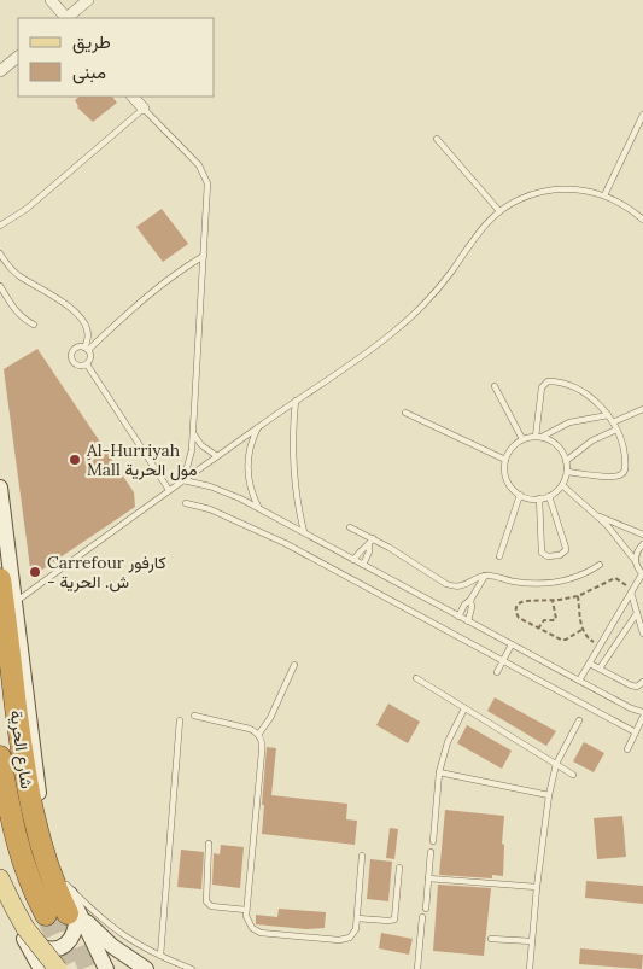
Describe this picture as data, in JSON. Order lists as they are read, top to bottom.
{
  "streets": {
    "highway": ["شارع الحرية"]
  },
  "places": ["ِAl-Hurriyah Mall مول الحرية", "Carrefour كارفور - ش. الحرية"],
  "legend": ["طريق", "مبنى"]
}
